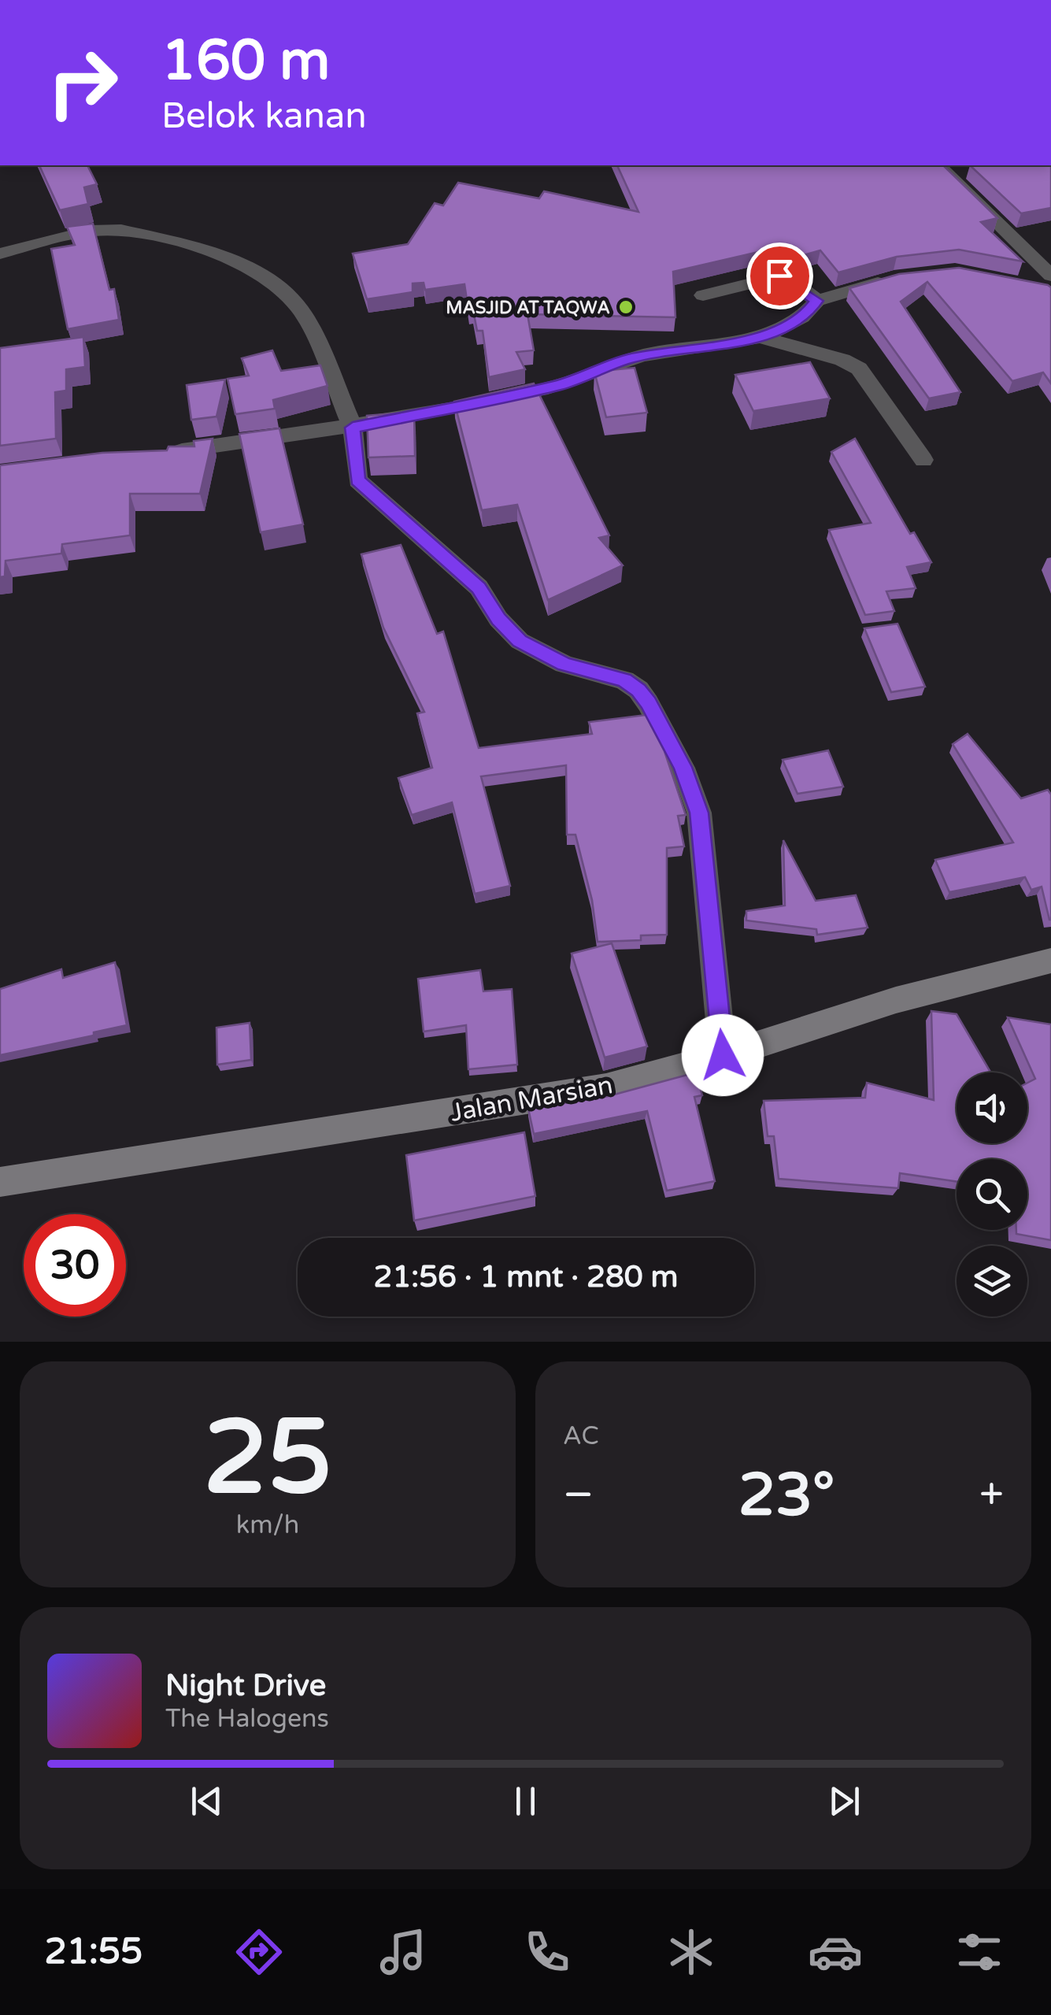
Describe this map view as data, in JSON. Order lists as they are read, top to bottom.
{
  "streets": {
    "street": ["Jalan Marsian"]
  },
  "places": ["MASJID AT TAQWA"],
  "page": {
    "turn": ["160 m", "Belok kanan"],
    "limit": "30",
    "trip": "21:56 · 1 mnt · 280 m",
    "tile": [
      ["25", "km/h"],
      "AC"
    ],
    "heat": ["−", "23°", "+"],
    "song": ["Night Drive", "The Halogens"],
    "tabs": "21:55"
  }
}
